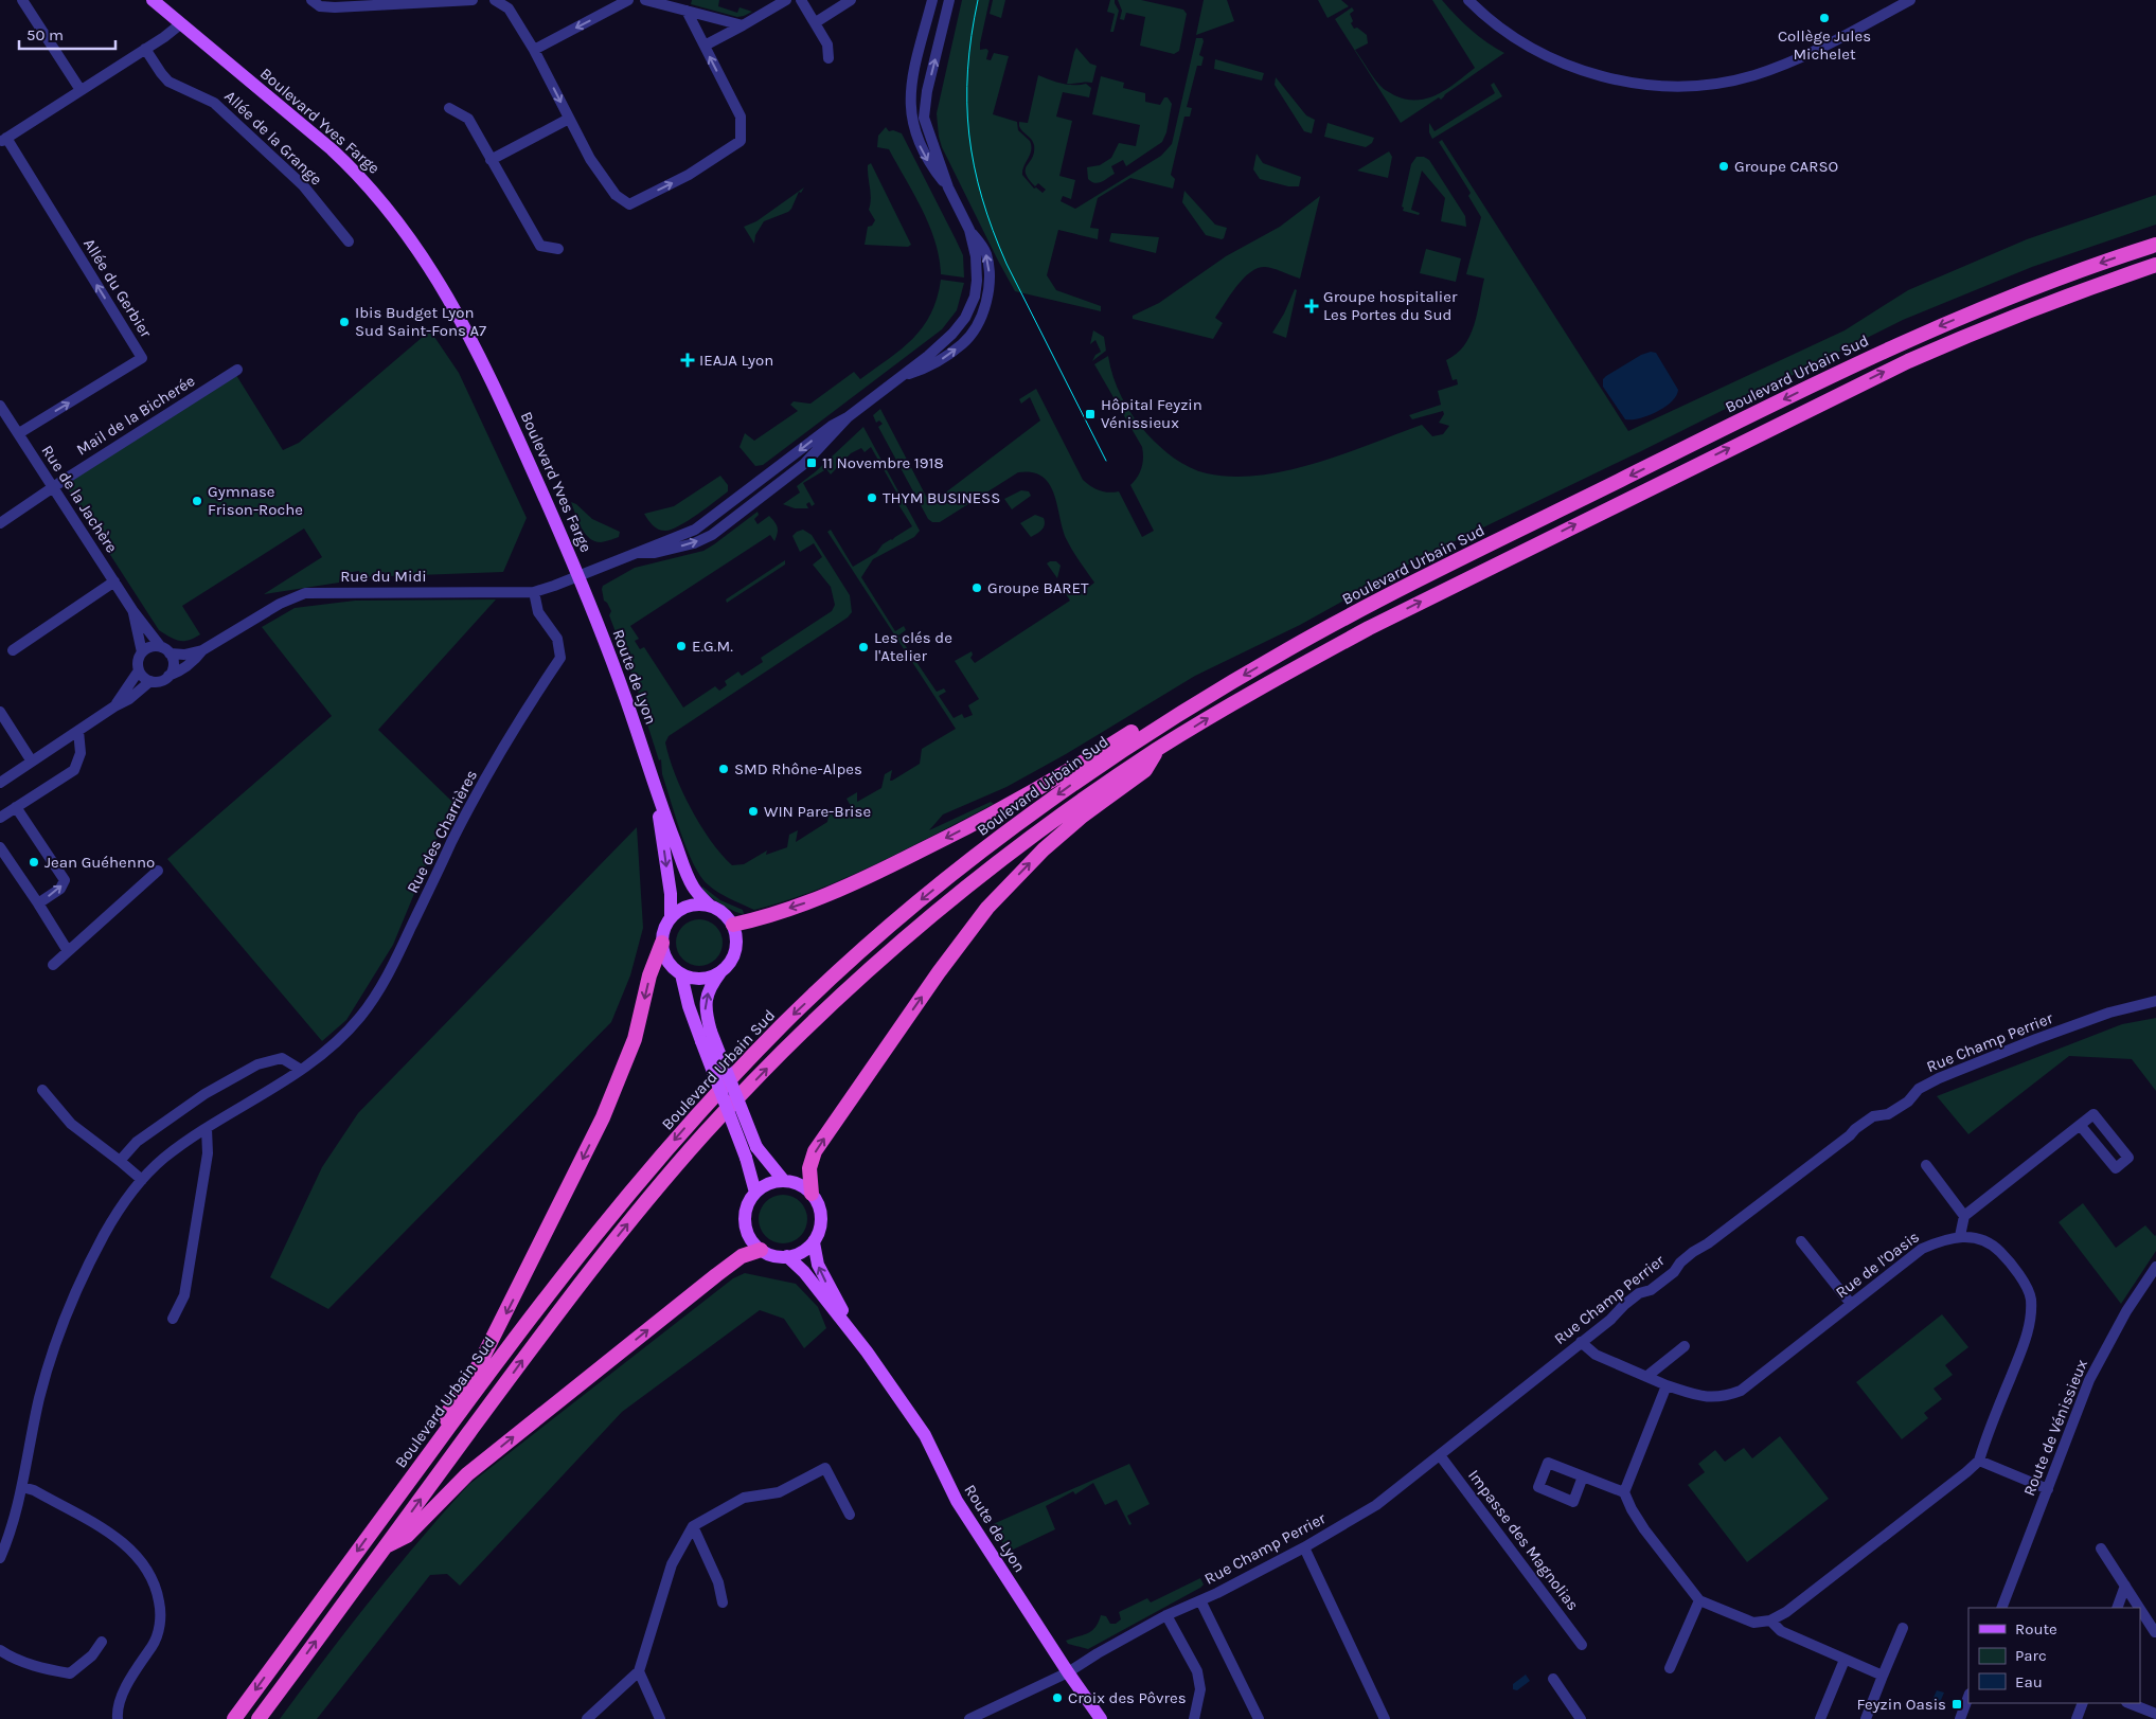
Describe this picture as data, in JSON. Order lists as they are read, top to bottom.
{
  "streets": {
    "highway": ["Boulevard Urbain Sud"],
    "main road": ["Boulevard Yves Farge", "Route de Lyon"],
    "street": [
      "Allée de la Grange",
      "Allée du Gerbier",
      "Mail de la Bicherée",
      "Rue de la Jachère",
      "Rue du Midi",
      "Rue des Charrières",
      "Rue Champ Perrier",
      "Rue de l'Oasis",
      "Route de Vénissieux",
      "Impasse des Magnolias"
    ]
  },
  "crossings": [
    ["Boulevard Yves Farge", "Rue du Midi"],
    ["Boulevard Yves Farge", "Route de Lyon"],
    ["Allée du Gerbier", "Rue de la Jachère"],
    ["Mail de la Bicherée", "Rue de la Jachère"],
    ["Rue de la Jachère", "Rue du Midi"],
    ["Rue du Midi", "Route de Lyon"],
    ["Rue du Midi", "Rue des Charrières"],
    ["Route de Lyon", "Rue Champ Perrier"],
    ["Rue Champ Perrier", "Rue de l'Oasis"],
    ["Rue Champ Perrier", "Impasse des Magnolias"]
  ],
  "places": {
    "other": [
      "Collège Jules Michelet",
      "Groupe CARSO",
      "Ibis Budget Lyon Sud Saint-Fons A7",
      "THYM BUSINESS",
      "Gymnase Frison-Roche",
      "Groupe BARET",
      "E.G.M.",
      "Les clés de l'Atelier",
      "SMD Rhône-Alpes",
      "WIN Pare-Brise",
      "Jean Guéhenno",
      "Croix des Pôvres"
    ],
    "health": ["Groupe hospitalier Les Portes du Sud", "IEAJA Lyon"],
    "transit": ["Hôpital Feyzin Vénissieux", "11 Novembre 1918", "Feyzin Oasis"]
  },
  "legend": ["Route", "Parc", "Eau"],
  "scale_bar": "50 m"
}
